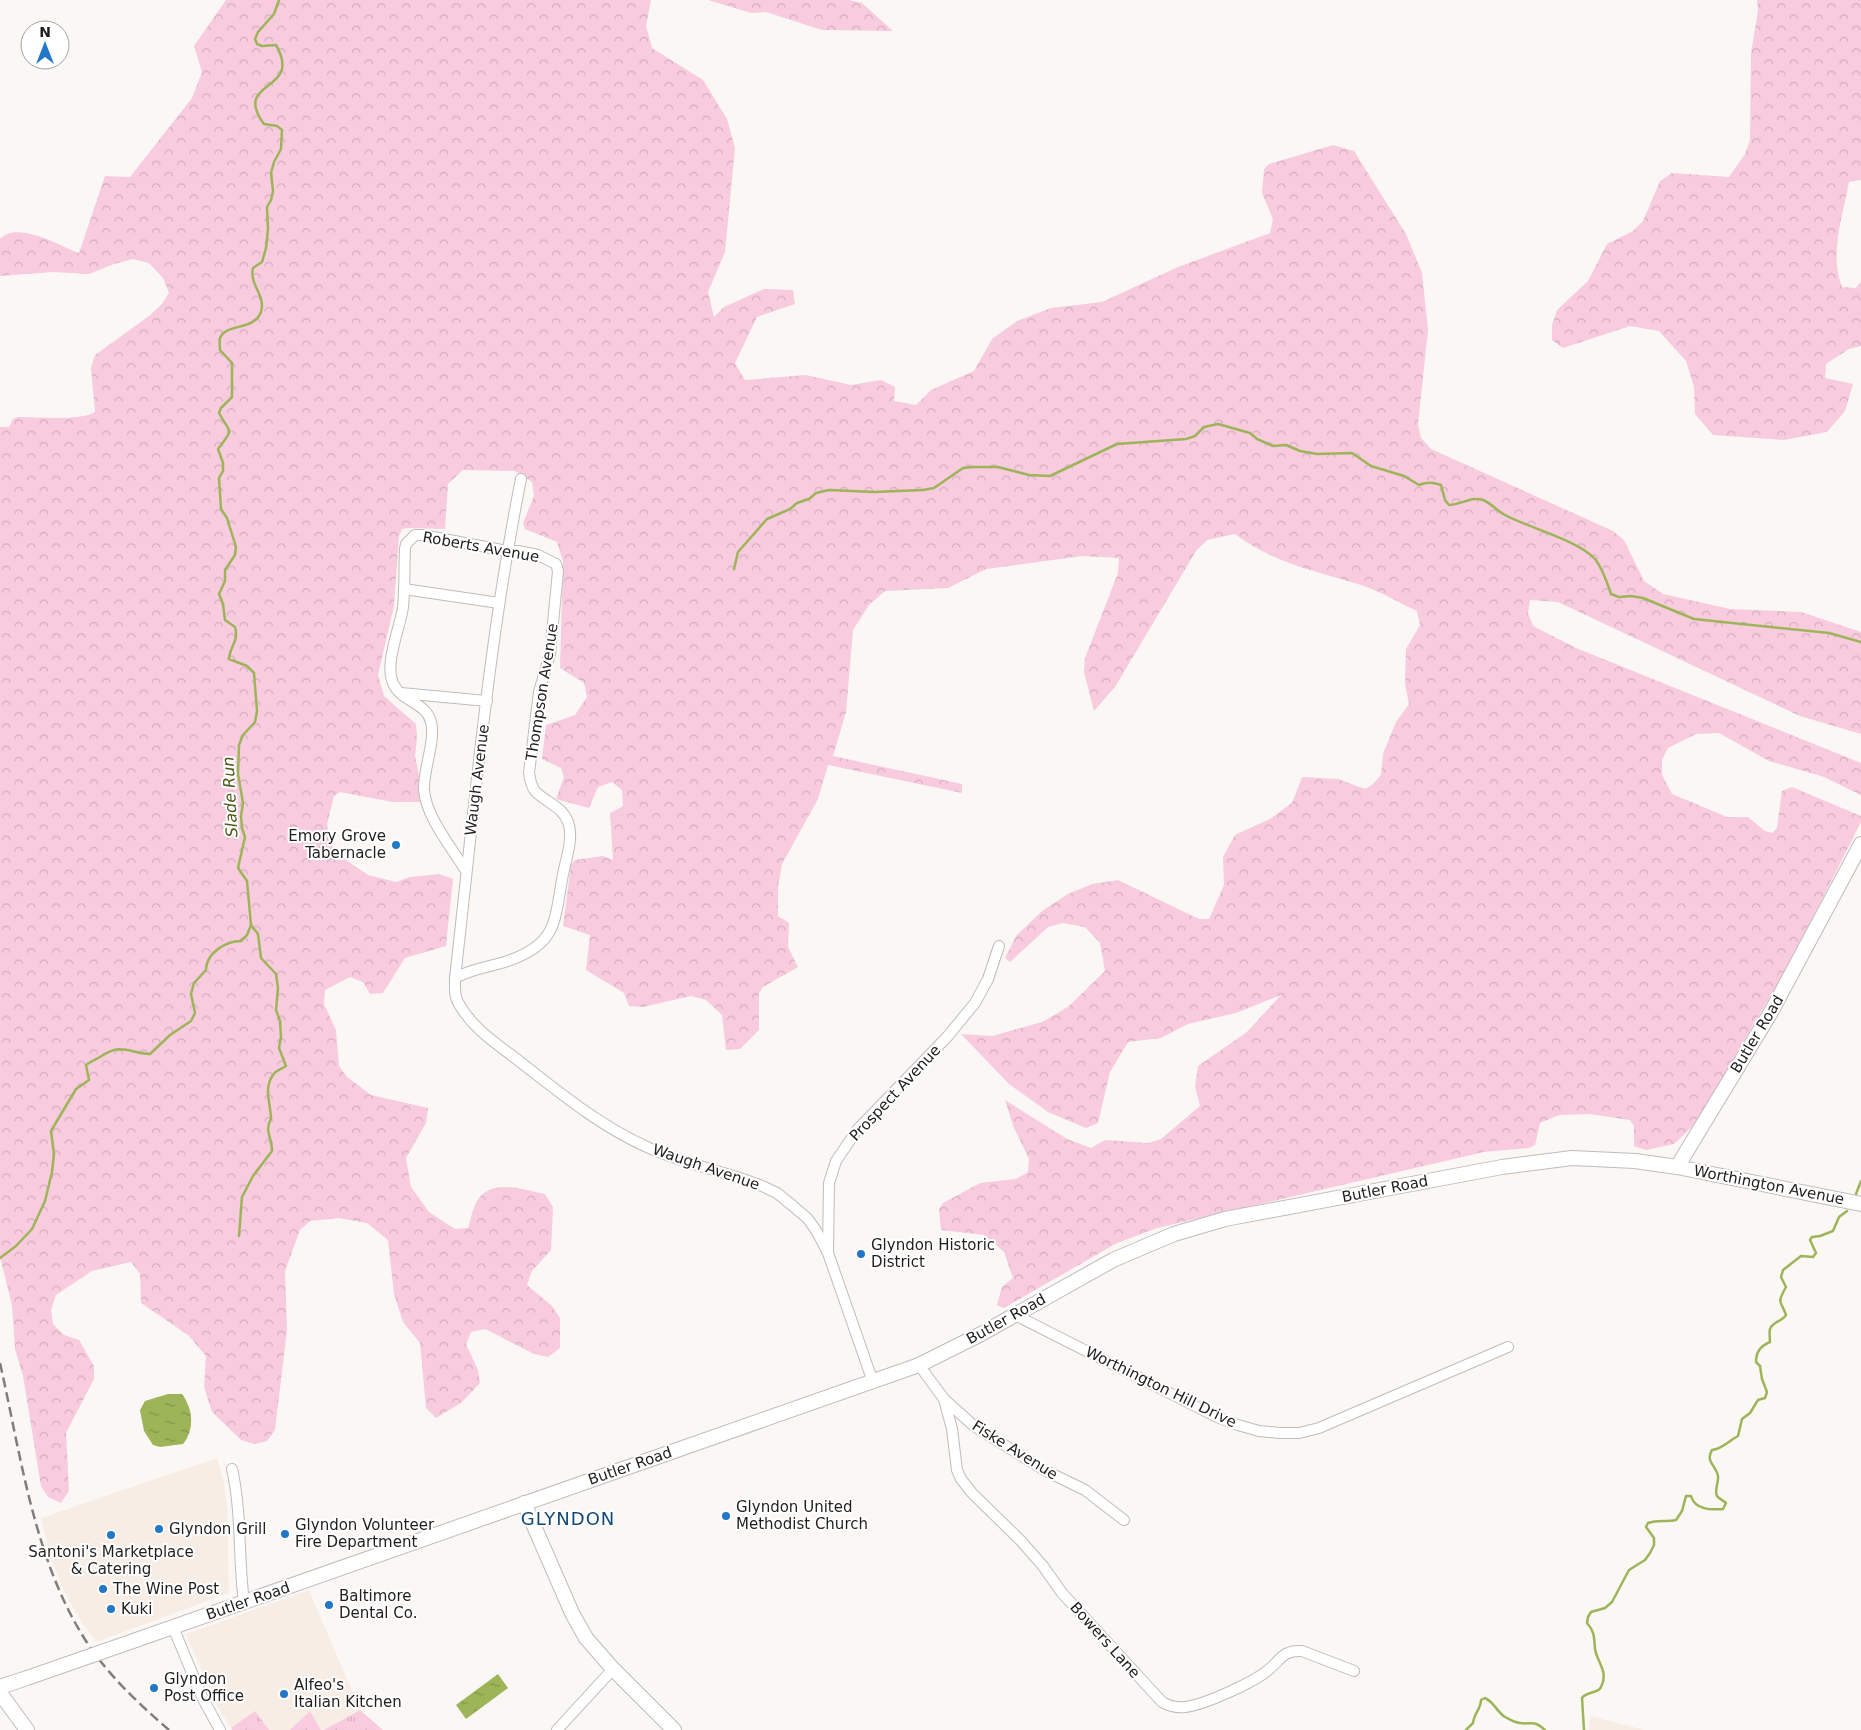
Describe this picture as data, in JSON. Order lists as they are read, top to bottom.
{
  "streets": {
    "main road": ["Butler Road", "Worthington Avenue"],
    "street": [
      "Roberts Avenue",
      "Thompson Avenue",
      "Waugh Avenue",
      "Prospect Avenue",
      "Worthington Hill Drive",
      "Fiske Avenue",
      "Bowers Lane"
    ]
  },
  "crossings": [
    ["Roberts Avenue", "Thompson Avenue"],
    ["Roberts Avenue", "Waugh Avenue"],
    ["Thompson Avenue", "Waugh Avenue"],
    ["Waugh Avenue", "Butler Road"],
    ["Waugh Avenue", "Prospect Avenue"],
    ["Butler Road", "Worthington Avenue"],
    ["Butler Road", "Worthington Hill Drive"],
    ["Butler Road", "Fiske Avenue"],
    ["Fiske Avenue", "Bowers Lane"]
  ],
  "districts": ["GLYNDON"],
  "water": ["Slade Run"],
  "places": [
    "Emory Grove Tabernacle",
    "Glyndon Historic District",
    "Glyndon United Methodist Church",
    "Glyndon Grill",
    "Glyndon Volunteer Fire Department",
    "Santoni's Marketplace & Catering",
    "The Wine Post",
    "Baltimore Dental Co.",
    "Kuki",
    "Glyndon Post Office",
    "Alfeo's Italian Kitchen"
  ],
  "north": "top"
}
